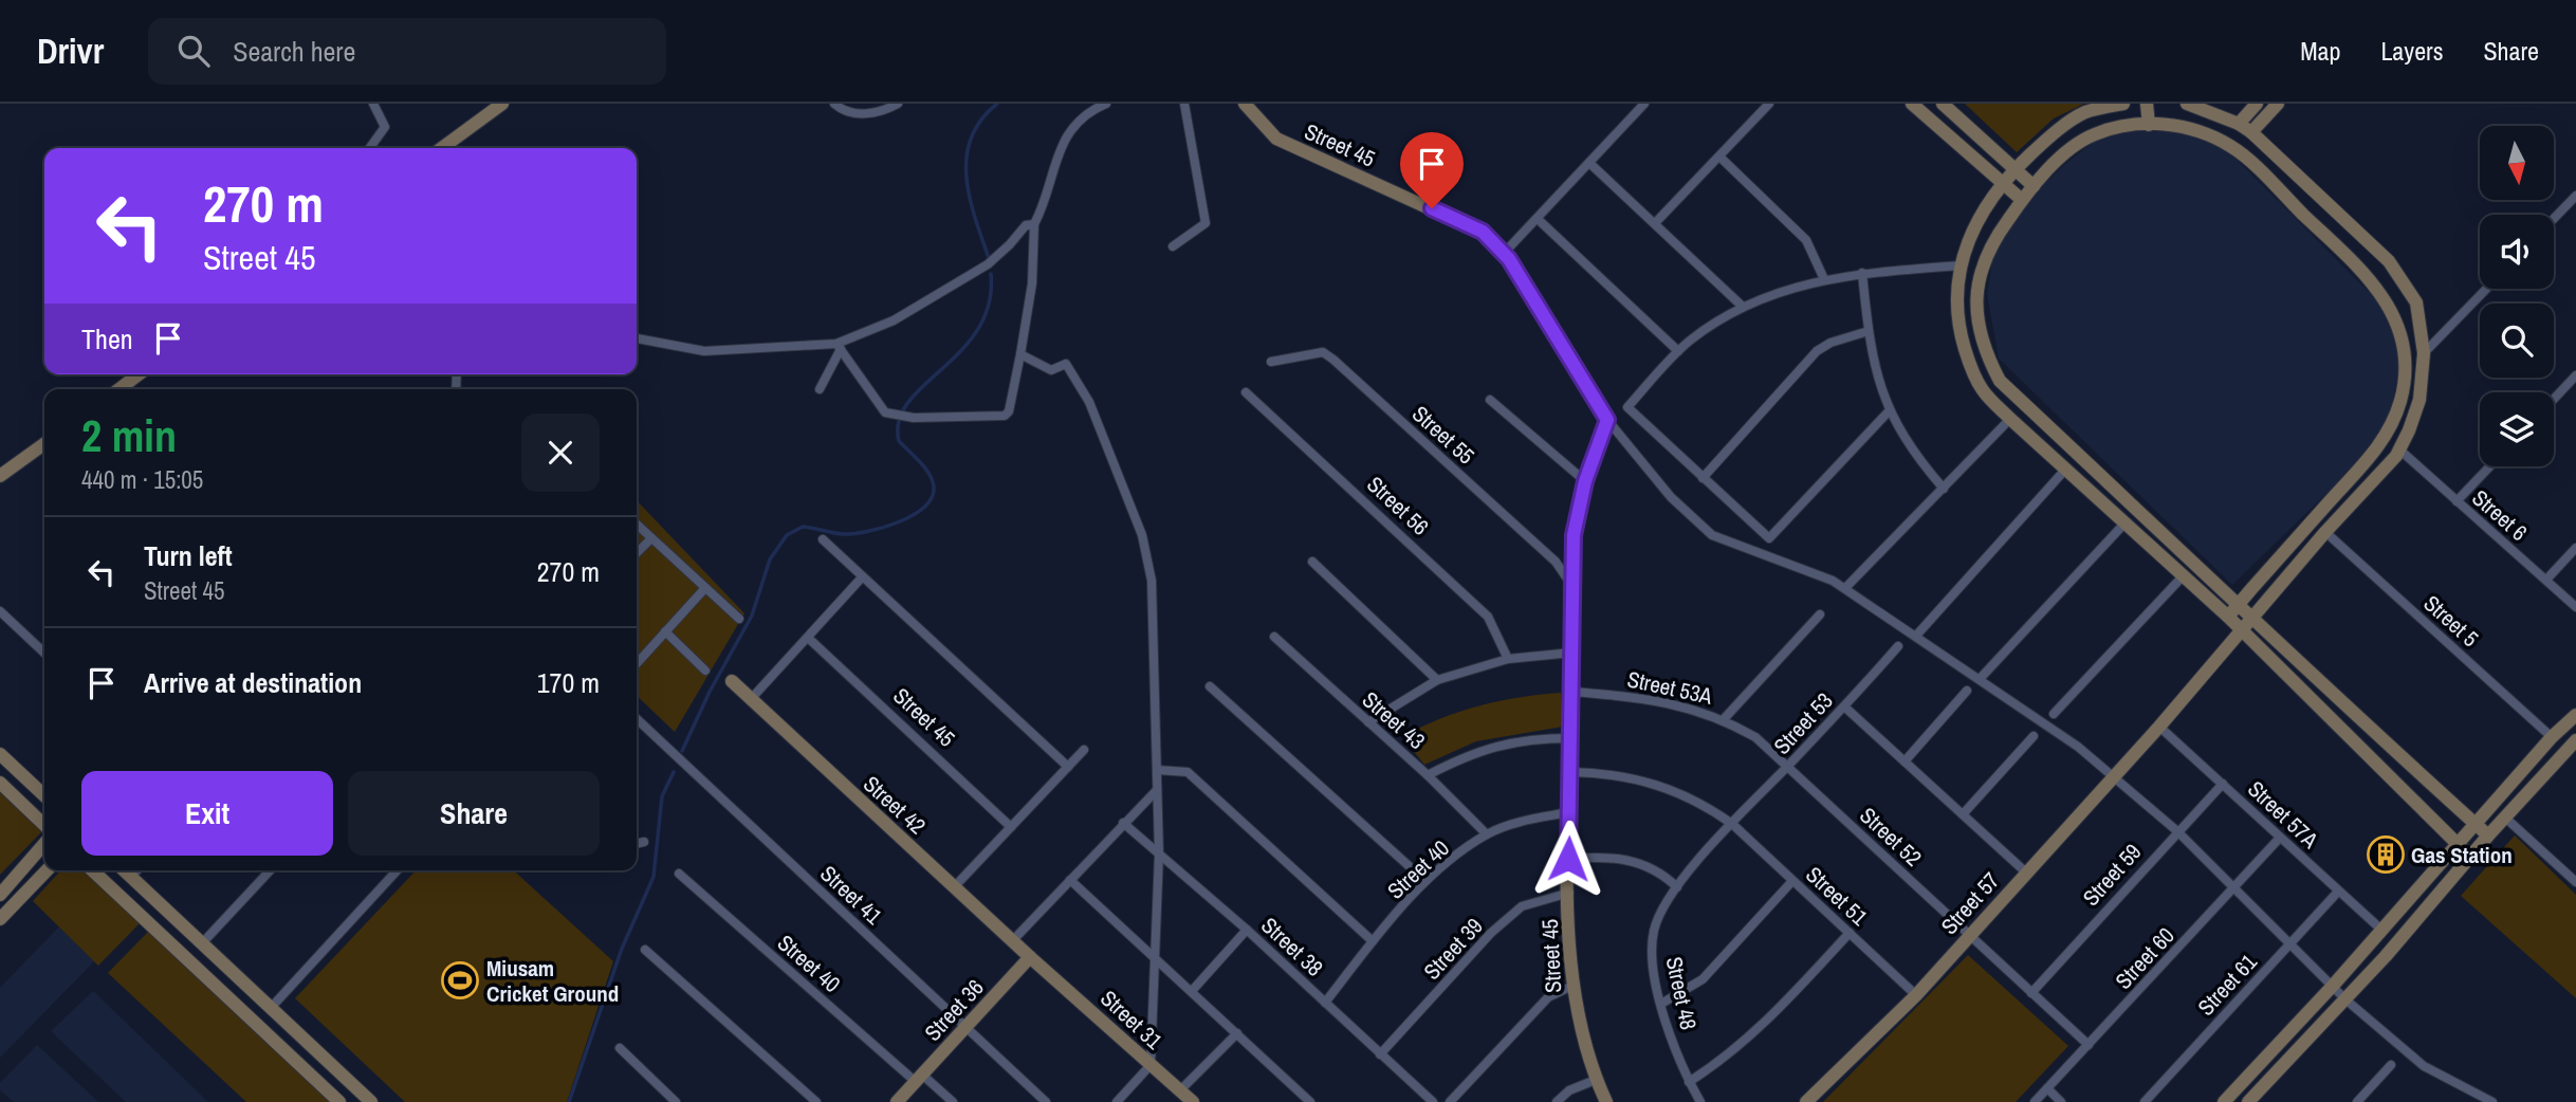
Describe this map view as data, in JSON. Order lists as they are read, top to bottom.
{
  "streets": {
    "street": [
      "Street 45",
      "Street 55",
      "Street 56",
      "Street 6",
      "Street 5",
      "Street 53A",
      "Street 43",
      "Street 53",
      "Street 42",
      "Street 57A",
      "Street 52",
      "Street 40",
      "Street 59",
      "Street 41",
      "Street 51",
      "Street 57",
      "Street 38",
      "Street 39",
      "Street 60",
      "Street 61",
      "Street 48",
      "Street 36",
      "Street 31"
    ]
  },
  "crossings": [
    ["Street 45", "Street 55"],
    ["Street 45", "Street 53A"],
    ["Street 45", "Street 40"],
    ["Street 45", "Street 51"],
    ["Street 45", "Street 39"],
    ["Street 6", "Street 57"],
    ["Street 5", "Street 57"],
    ["Street 53A", "Street 53"],
    ["Street 53A", "Street 52"],
    ["Street 43", "Street 40"],
    ["Street 53", "Street 52"],
    ["Street 53", "Street 51"],
    ["Street 53", "Street 48"],
    ["Street 42", "Street 36"],
    ["Street 42", "Street 31"],
    ["Street 57A", "Street 59"],
    ["Street 57A", "Street 57"],
    ["Street 57A", "Street 60"],
    ["Street 57A", "Street 61"],
    ["Street 52", "Street 59"],
    ["Street 52", "Street 57"],
    ["Street 52", "Street 60"],
    ["Street 40", "Street 38"],
    ["Street 40", "Street 36"],
    ["Street 41", "Street 36"],
    ["Street 51", "Street 57"],
    ["Street 51", "Street 48"],
    ["Street 38", "Street 39"],
    ["Street 36", "Street 31"]
  ],
  "places": {
    "building": ["Gas Station"],
    "sports": ["Miusam Cricket Ground"]
  },
  "north": "bottom",
  "page": {
    "header": "Drivr",
    "search": "Search here",
    "nav": ["Map", "Layers", "Share"],
    "turn": ["270 m", "Street 45"],
    "then": "Then",
    "heading": ["2 min", "440 m · 15:05"],
    "list": [
      {
        "name": "Turn left",
        "note": "Street 45",
        "value": "270 m"
      },
      {
        "name": "Arrive at destination",
        "value": "170 m"
      }
    ],
    "buttons": ["Exit", "Share"]
  }
}
